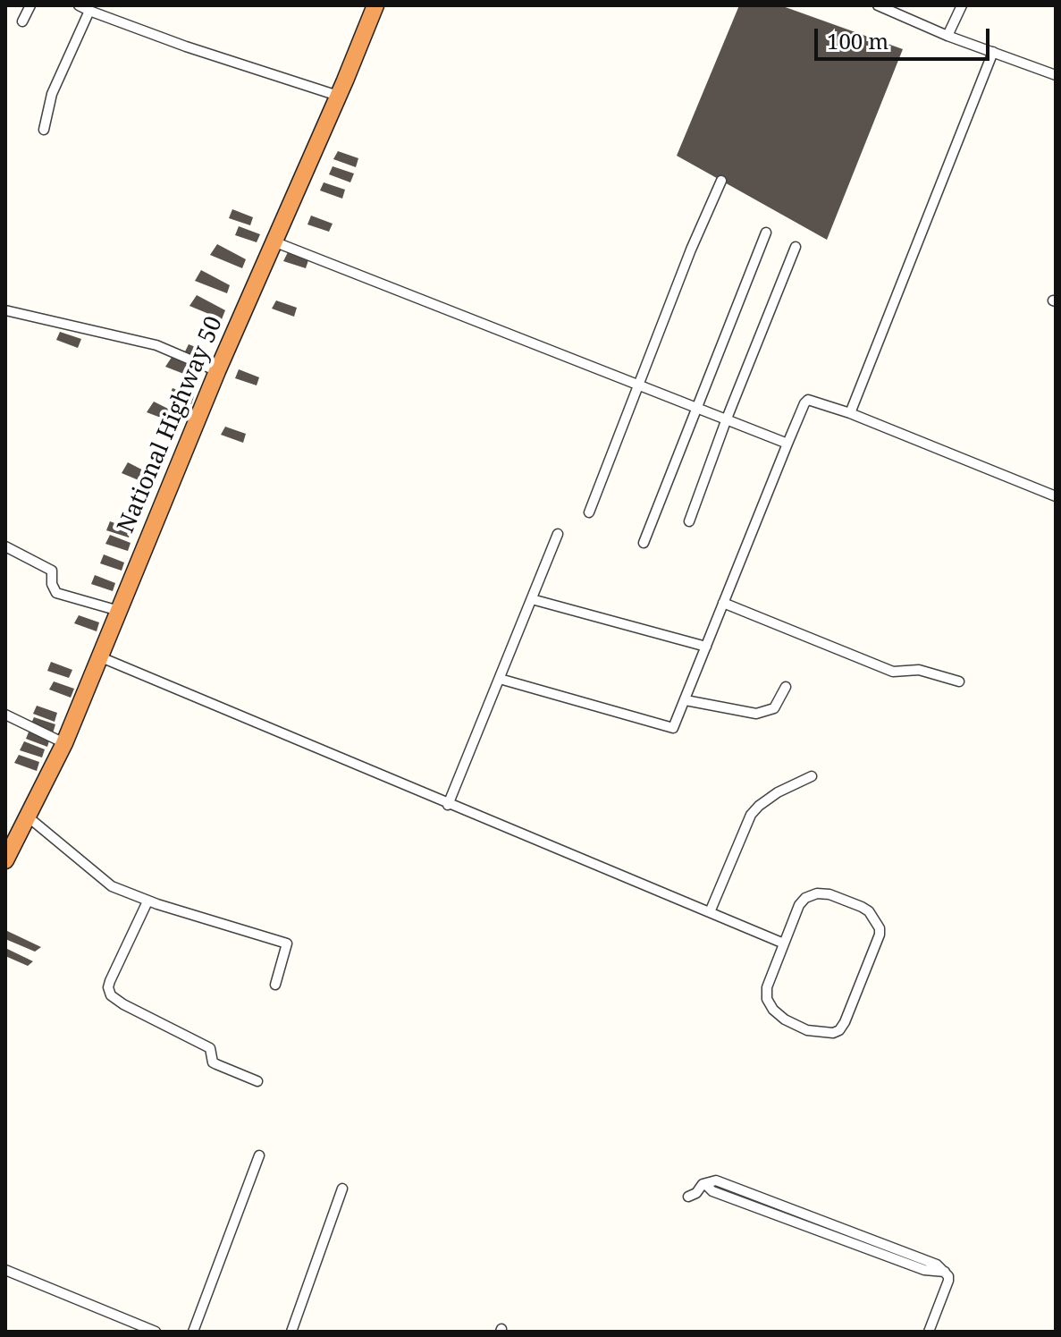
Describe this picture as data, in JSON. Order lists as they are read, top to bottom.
{
  "streets": {
    "highway": ["National Highway 50"]
  },
  "scale_bar": "100 m"
}
